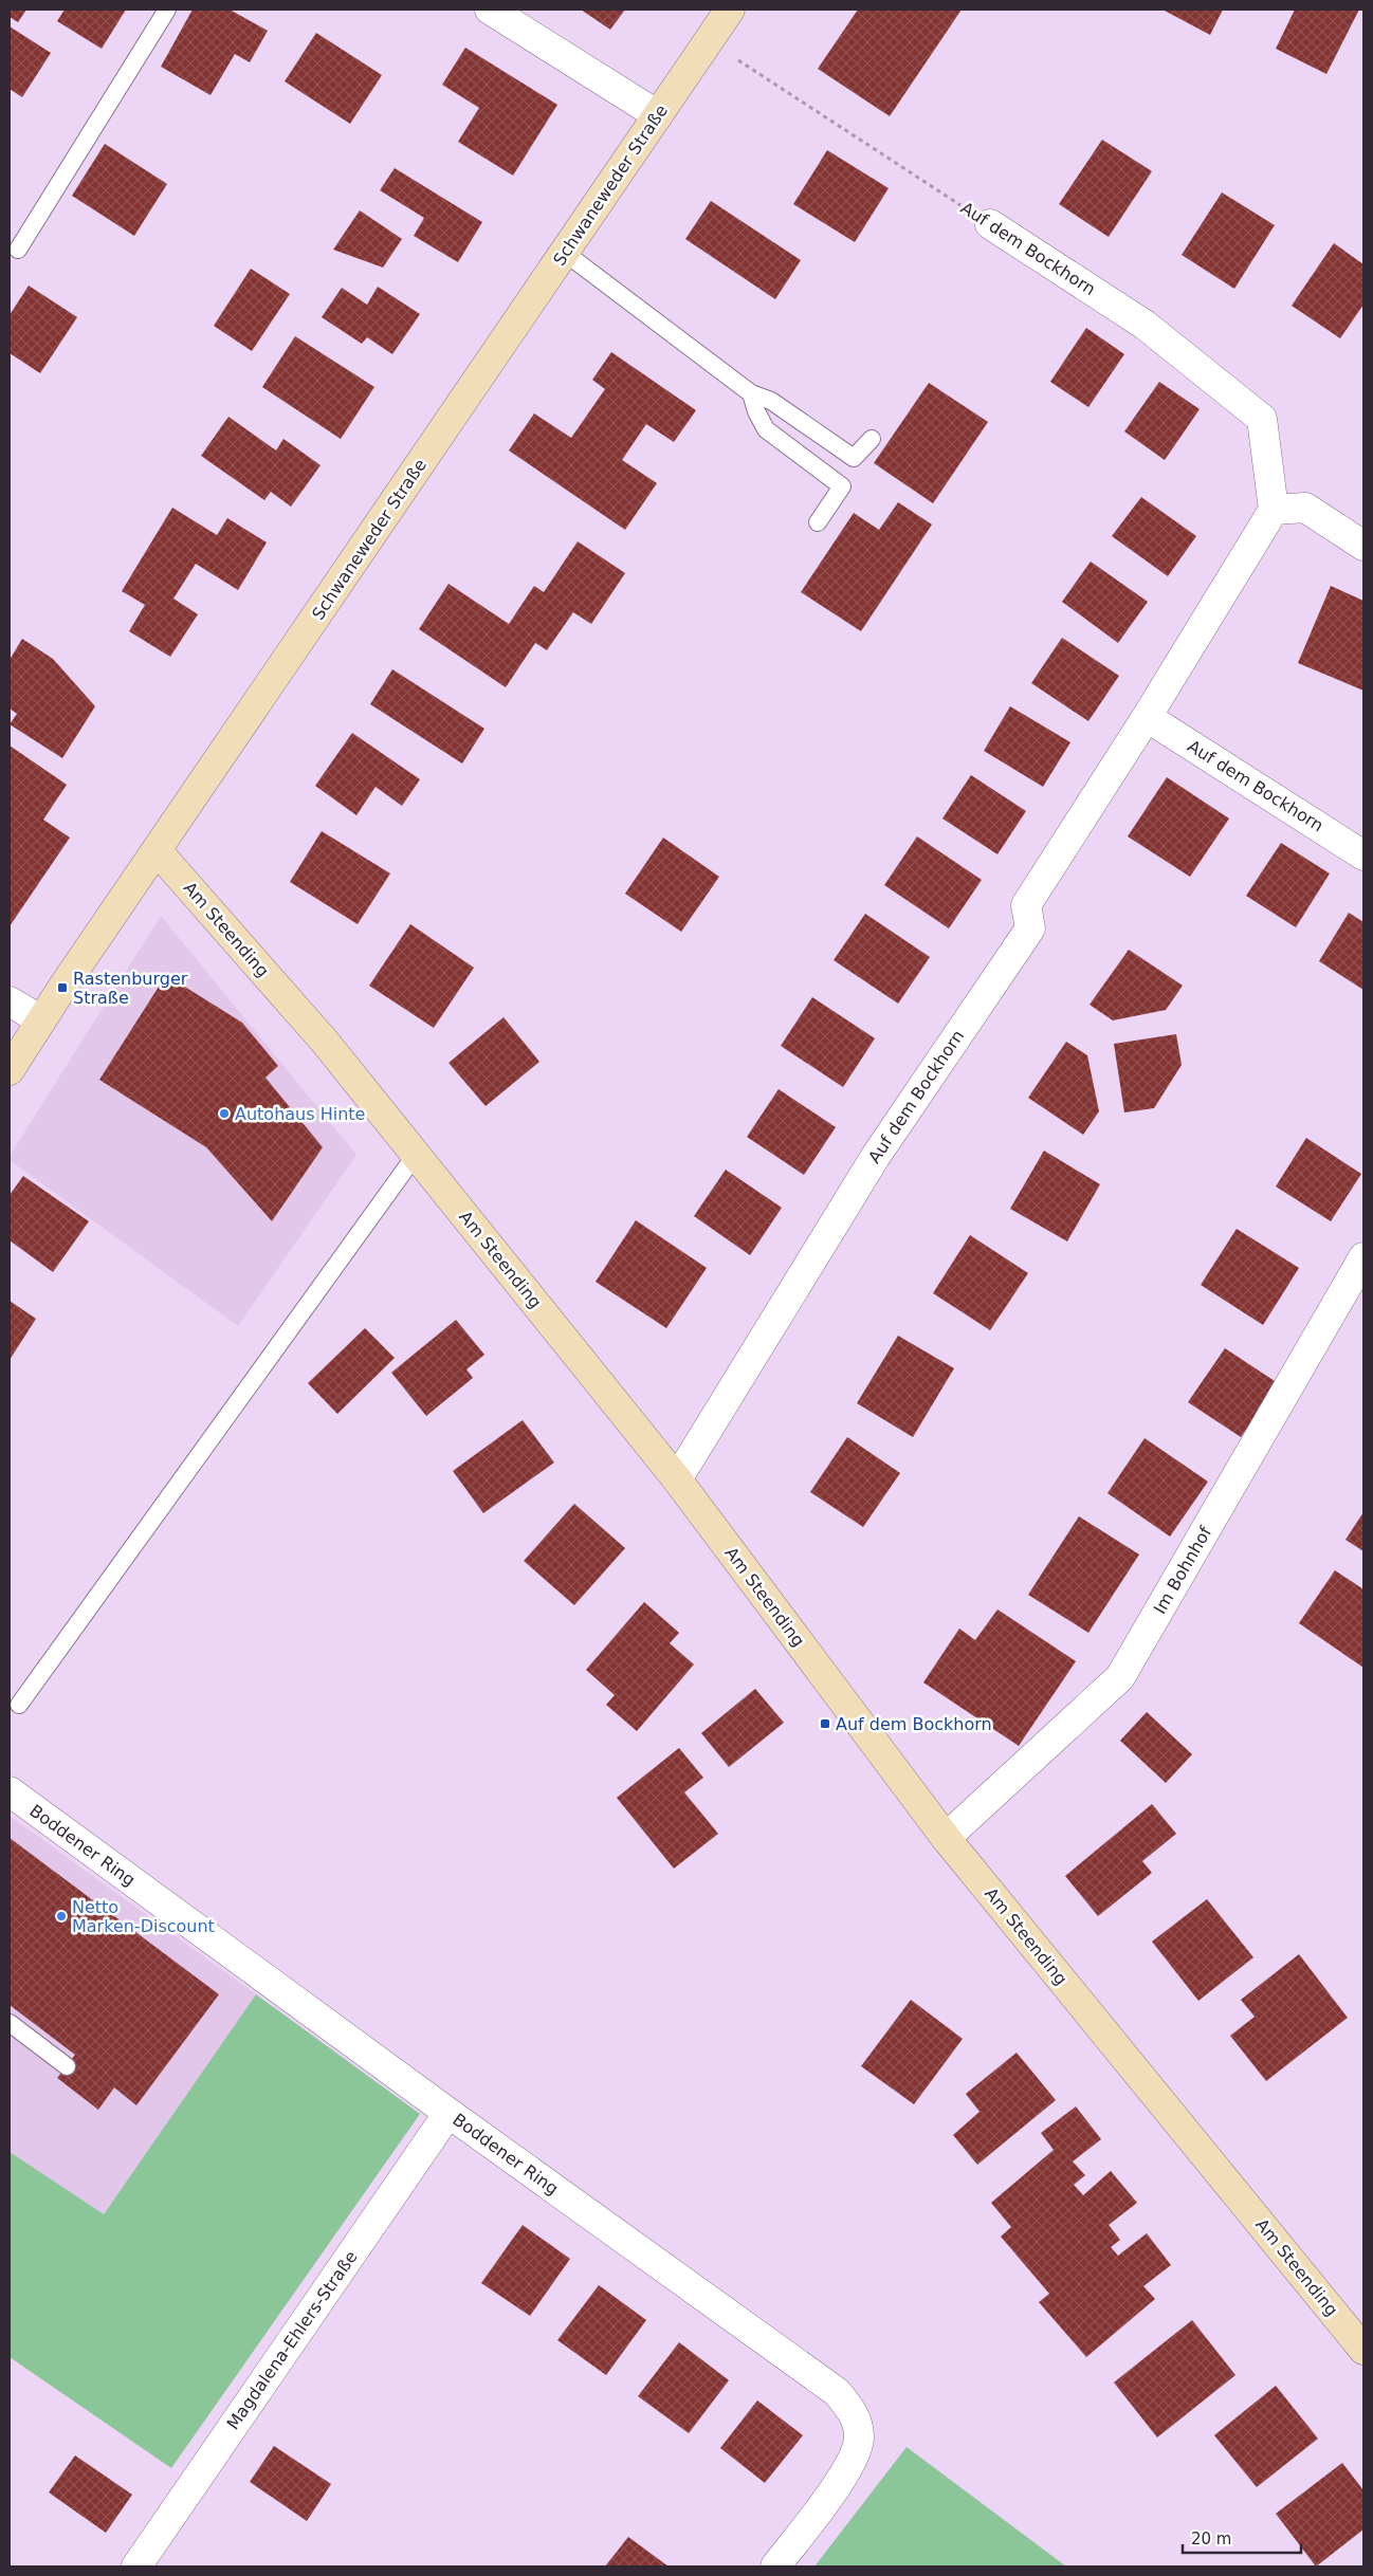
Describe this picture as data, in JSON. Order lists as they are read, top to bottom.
{
  "streets": {
    "street": [
      "Schwaneweder Straße",
      "Auf dem Bockhorn",
      "Am Steending",
      "Im Bohnhof",
      "Boddener Ring",
      "Magdalena-Ehlers-Straße"
    ]
  },
  "crossings": [
    ["Schwaneweder Straße", "Auf dem Bockhorn"],
    ["Schwaneweder Straße", "Am Steending"],
    ["Auf dem Bockhorn", "Am Steending"],
    ["Am Steending", "Im Bohnhof"],
    ["Boddener Ring", "Magdalena-Ehlers-Straße"]
  ],
  "places": {
    "transit": ["Rastenburger Straße", "Auf dem Bockhorn"],
    "other": ["Autohaus Hinte", "Netto Marken-Discount"]
  },
  "scale_bar": "20 m"
}
